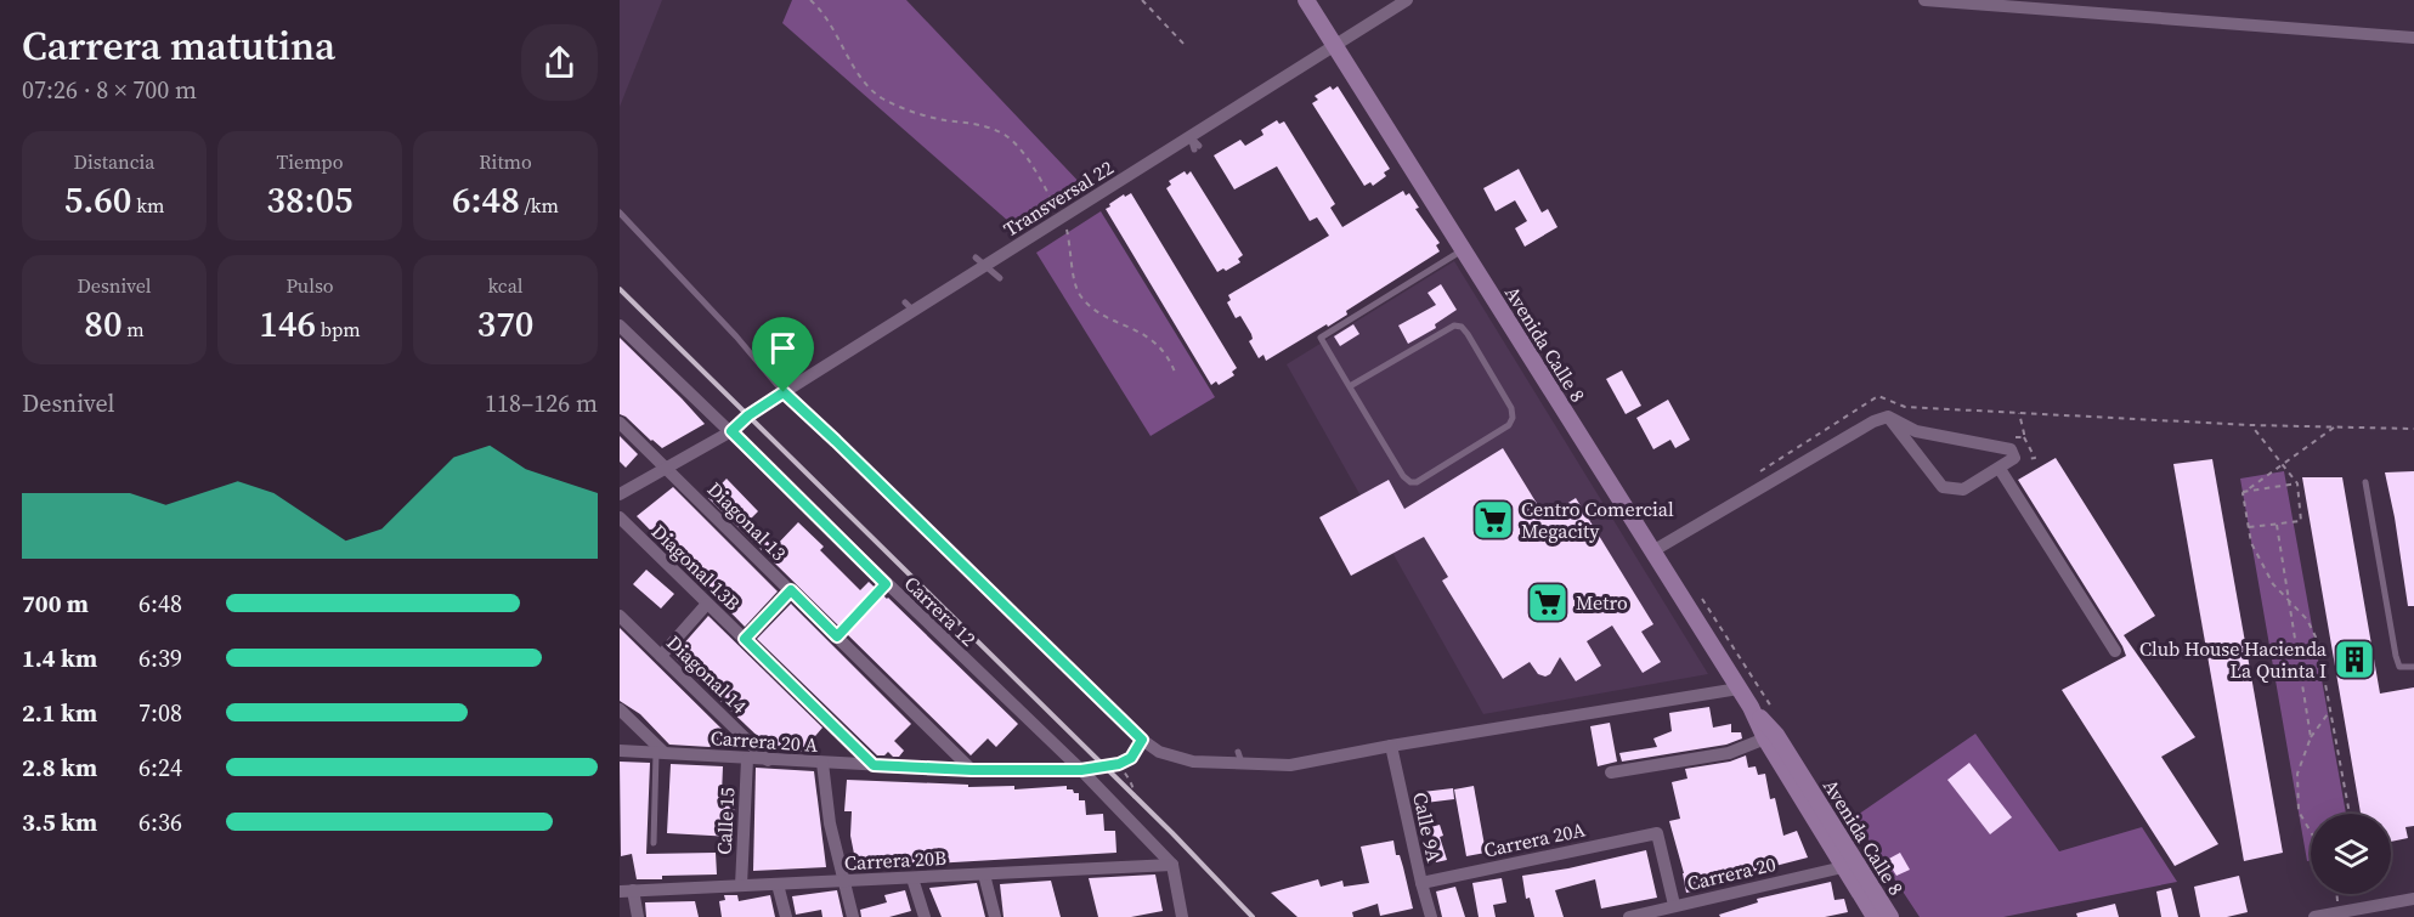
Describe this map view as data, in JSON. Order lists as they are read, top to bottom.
{
  "streets": {
    "main road": ["Avenida Calle 8"],
    "street": [
      "Transversal 22",
      "Diagonal 13",
      "Diagonal 13B",
      "Carrera 12",
      "Diagonal 14",
      "Carrera 20 A",
      "Calle 15",
      "Calle 9A",
      "Carrera 20A",
      "Carrera 20B",
      "Carrera 20"
    ]
  },
  "crossings": [
    ["Transversal 22", "Avenida Calle 8"],
    ["Transversal 22", "Diagonal 13"],
    ["Transversal 22", "Carrera 12"],
    ["Avenida Calle 8", "Carrera 20"],
    ["Diagonal 13", "Carrera 20 A"],
    ["Diagonal 13B", "Carrera 20 A"],
    ["Carrera 12", "Carrera 20 A"],
    ["Carrera 12", "Carrera 20B"],
    ["Diagonal 14", "Carrera 20 A"],
    ["Carrera 20 A", "Calle 15"],
    ["Calle 15", "Carrera 20B"],
    ["Calle 9A", "Carrera 20A"],
    ["Carrera 20A", "Carrera 20"]
  ],
  "places": {
    "supermarket": ["Centro Comercial Megacity", "Metro"],
    "building": ["Club House Hacienda La Quinta I"]
  },
  "page": {
    "heading": ["Carrera matutina", "07:26 · 8 × 700 m"],
    "stats": [
      ["Distancia", "5.60 km"],
      ["Tiempo", "38:05"],
      ["Ritmo", "6:48 /km"],
      ["Desnivel", "80 m"],
      ["Pulso", "146 bpm"],
      ["kcal", "370"]
    ],
    "chart": ["Desnivel", "118–126 m"],
    "list": [
      {
        "name": "700 m",
        "note": "6:48"
      },
      {
        "name": "1.4 km",
        "note": "6:39"
      },
      {
        "name": "2.1 km",
        "note": "7:08"
      },
      {
        "name": "2.8 km",
        "note": "6:24"
      },
      {
        "name": "3.5 km",
        "note": "6:36"
      }
    ]
  }
}
